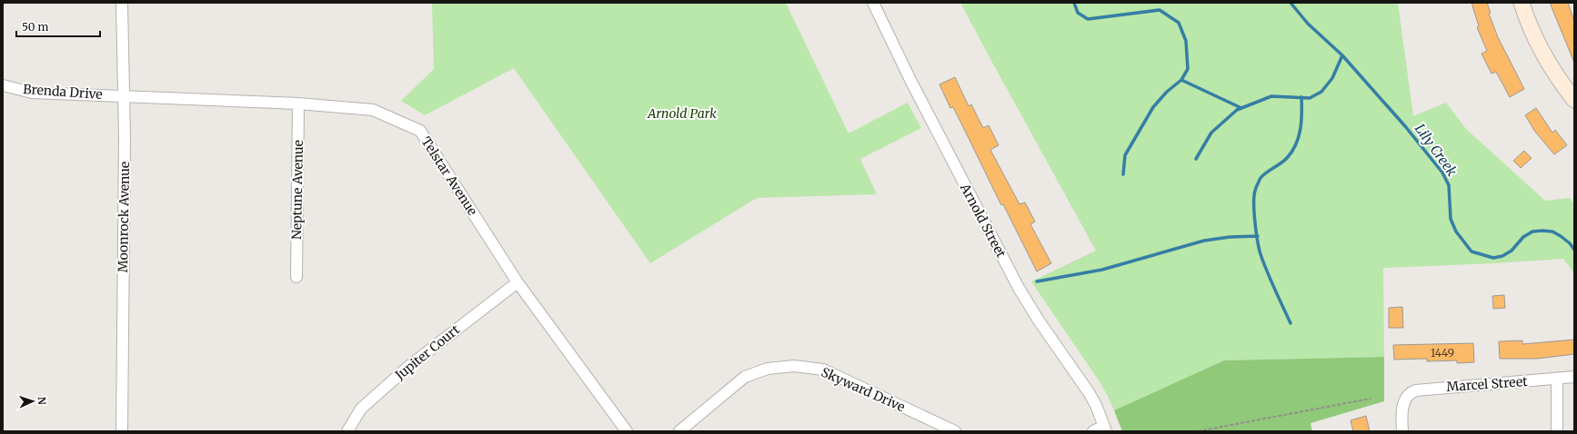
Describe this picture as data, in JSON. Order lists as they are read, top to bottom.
{
  "streets": {
    "street": [
      "Brenda Drive",
      "Telstar Avenue",
      "Neptune Avenue",
      "Moonrock Avenue",
      "Arnold Street",
      "Jupiter Court",
      "Marcel Street",
      "Skyward Drive"
    ]
  },
  "crossings": [
    ["Brenda Drive", "Telstar Avenue"],
    ["Brenda Drive", "Moonrock Avenue"],
    ["Telstar Avenue", "Neptune Avenue"],
    ["Telstar Avenue", "Moonrock Avenue"],
    ["Telstar Avenue", "Jupiter Court"]
  ],
  "water": ["Lily Creek"],
  "parks": ["Arnold Park"],
  "house_numbers": ["1449"],
  "scale_bar": "50 m",
  "north": "right"
}
